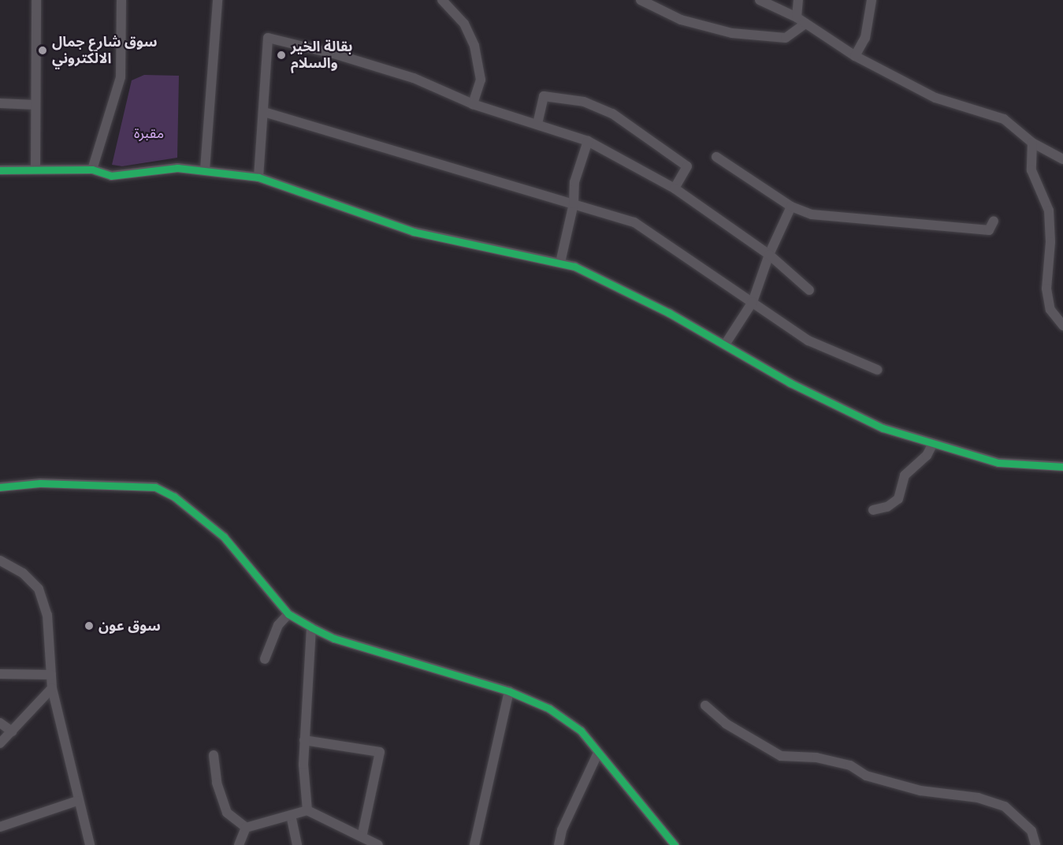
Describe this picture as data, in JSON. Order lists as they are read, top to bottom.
{
  "parks": ["مقبرة"],
  "places": ["سوق شارع جمال الالكتروني", "بقالة الخير والسلام", "سوق عون"]
}
